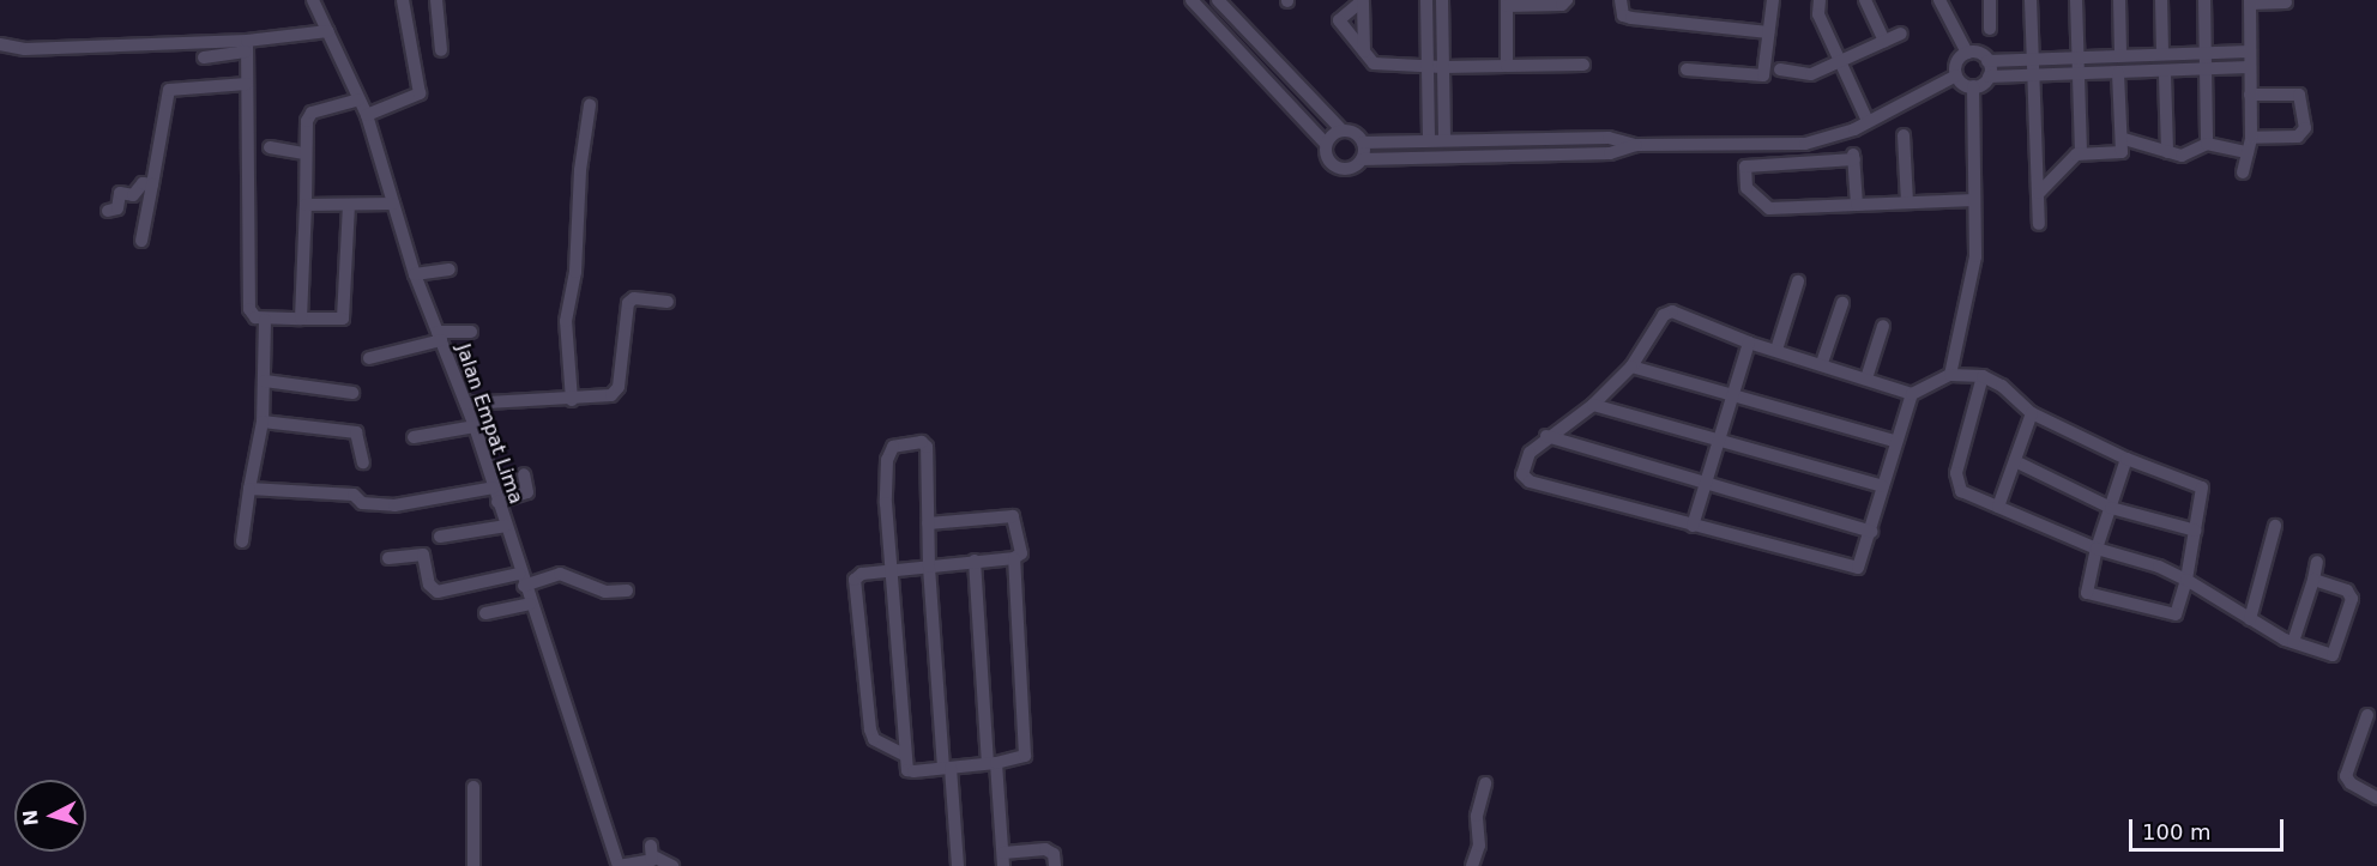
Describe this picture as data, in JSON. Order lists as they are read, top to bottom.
{
  "streets": {
    "street": ["Jalan Empat Lima"]
  },
  "scale_bar": "100 m",
  "north": "left"
}
